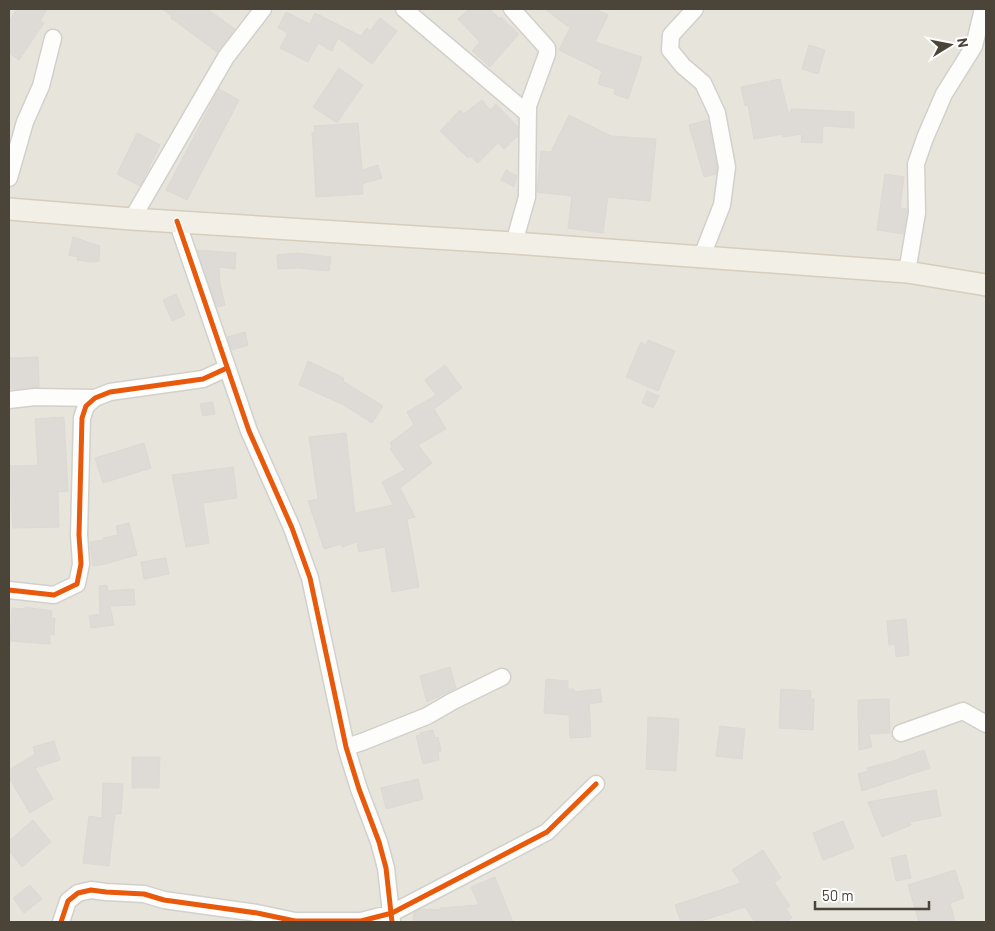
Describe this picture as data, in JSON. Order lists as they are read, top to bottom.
{
  "scale_bar": "50 m",
  "north": "right"
}
